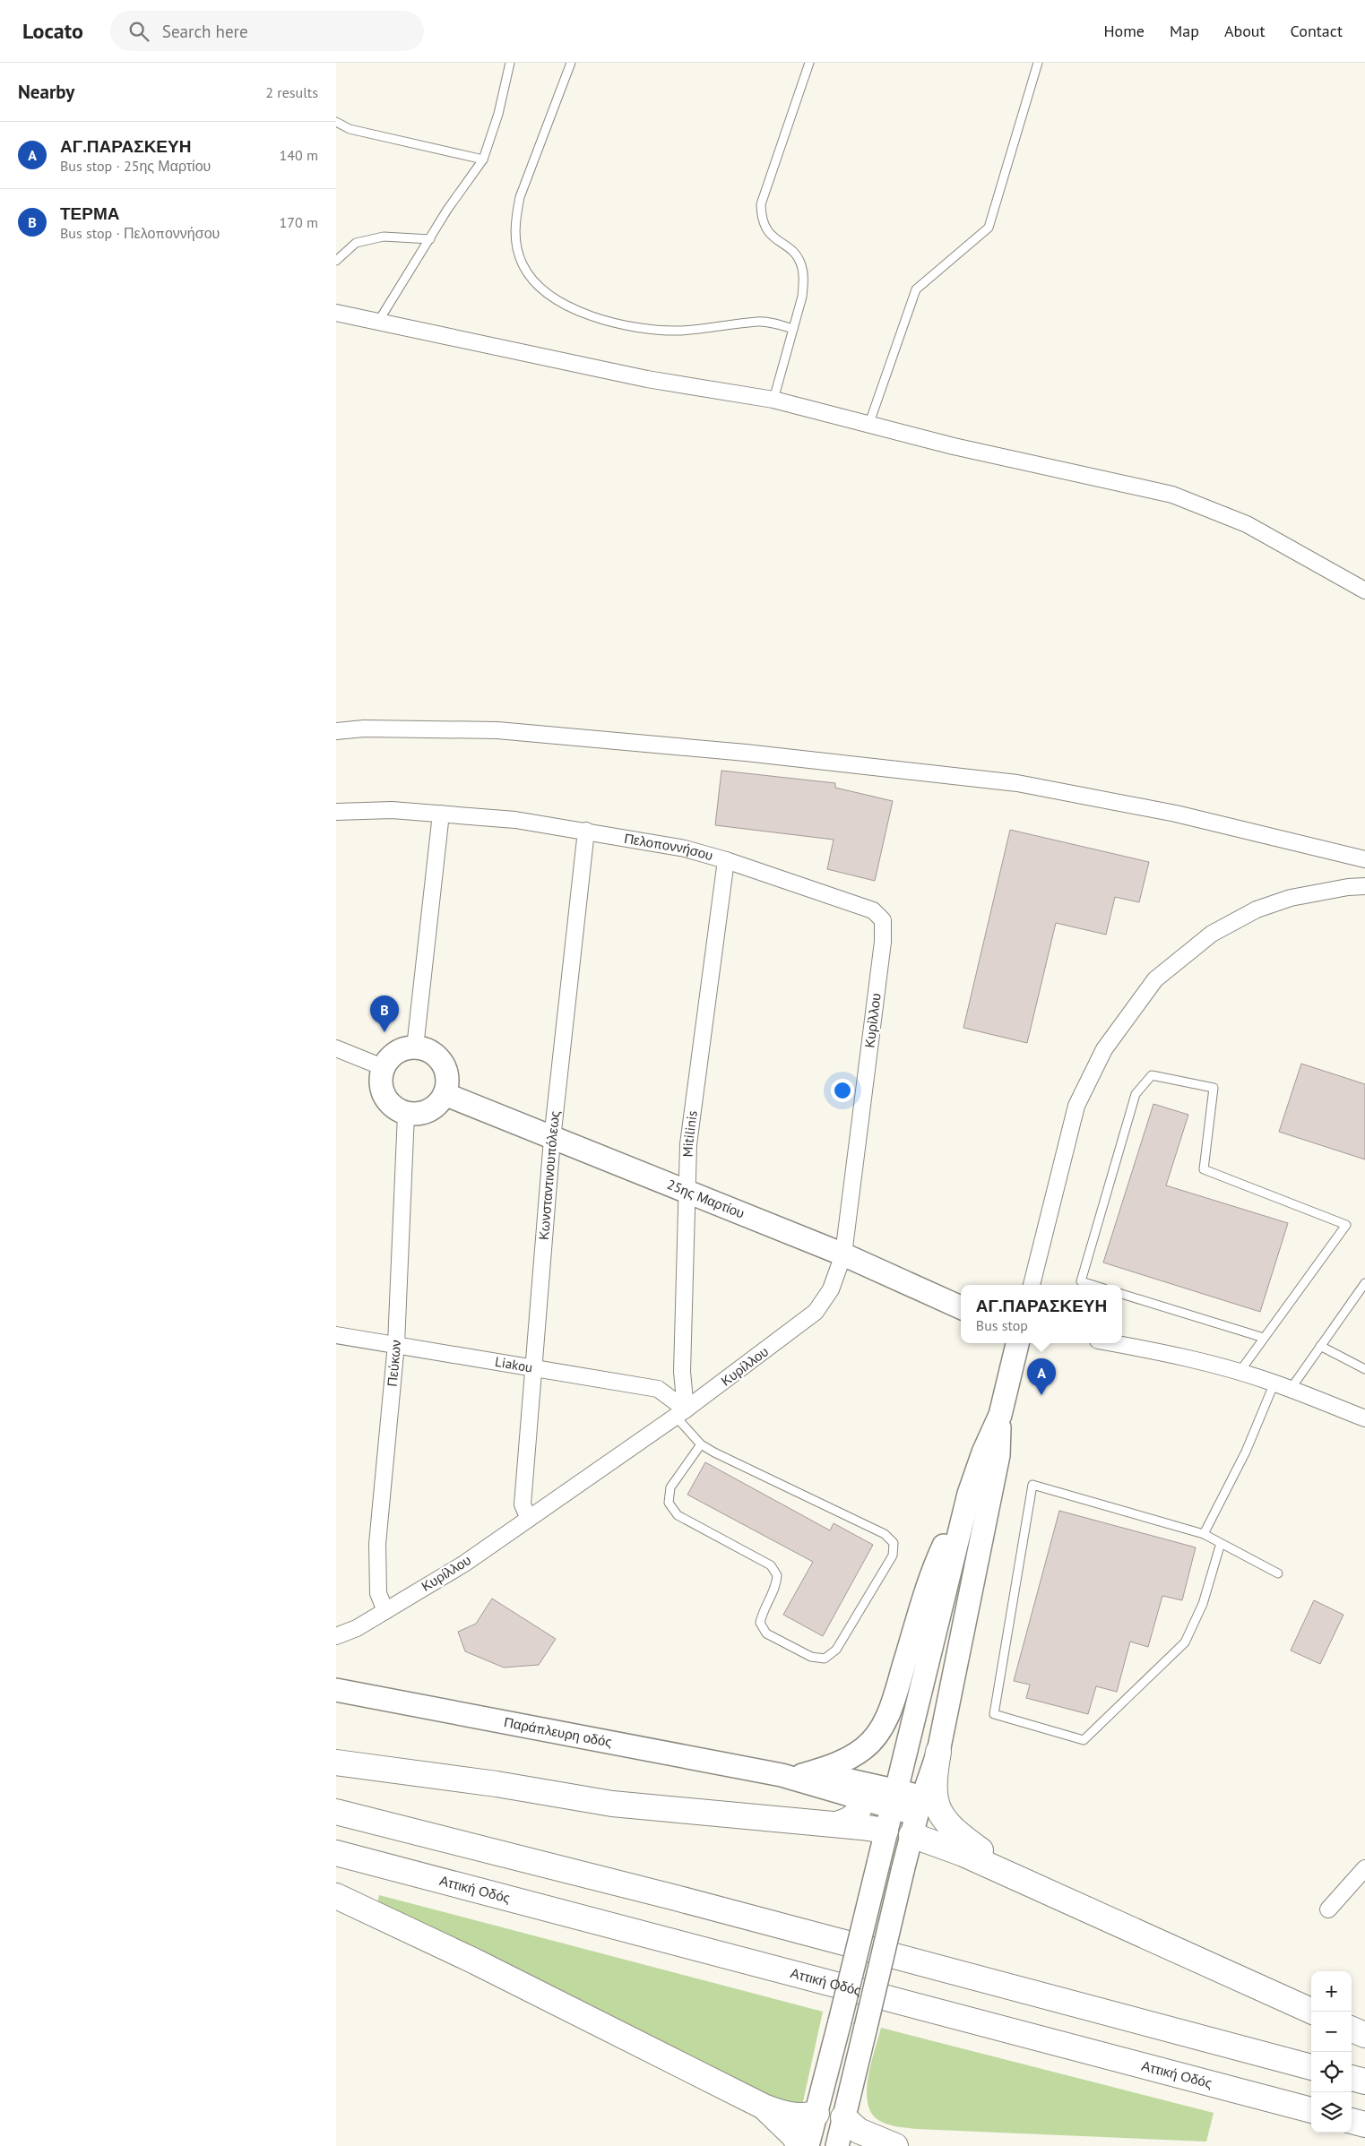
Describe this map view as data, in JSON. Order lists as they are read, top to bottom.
{
  "streets": {
    "highway": ["Αττική Οδός"],
    "street": [
      "Πελοποννήσου",
      "Κυρίλλου",
      "Mitilinis",
      "Κωνσταντινουπόλεως",
      "25ης Μαρτίου",
      "Πεύκων",
      "Liakou",
      "Παράπλευρη οδός"
    ]
  },
  "crossings": [
    ["Πελοποννήσου", "Κυρίλλου"],
    ["Πελοποννήσου", "Mitilinis"],
    ["Πελοποννήσου", "Κωνσταντινουπόλεως"],
    ["Κυρίλλου", "Mitilinis"],
    ["Κυρίλλου", "Κωνσταντινουπόλεως"],
    ["Κυρίλλου", "25ης Μαρτίου"],
    ["Κυρίλλου", "Πεύκων"],
    ["Κυρίλλου", "Liakou"],
    ["Mitilinis", "25ης Μαρτίου"],
    ["Mitilinis", "Liakou"],
    ["Κωνσταντινουπόλεως", "25ης Μαρτίου"],
    ["Κωνσταντινουπόλεως", "Liakou"],
    ["25ης Μαρτίου", "Πεύκων"],
    ["Πεύκων", "Liakou"]
  ],
  "page": {
    "header": "Locato",
    "search": "Search here",
    "nav": [
      "Home",
      "Map",
      "About",
      "Contact"
    ],
    "heading": ["Nearby", "2 results"],
    "list": [
      {
        "mark": "A",
        "name": "ΑΓ.ΠΑΡΑΣΚΕΥΗ",
        "note": "Bus stop · 25ης Μαρτίου",
        "value": "140 m"
      },
      {
        "mark": "B",
        "name": "ΤΕΡΜΑ",
        "note": "Bus stop · Πελοποννήσου",
        "value": "170 m"
      }
    ],
    "pins": ["B", "A"],
    "popup": ["ΑΓ.ΠΑΡΑΣΚΕΥΗ", "Bus stop"],
    "map_buttons": ["+", "−"]
  }
}
